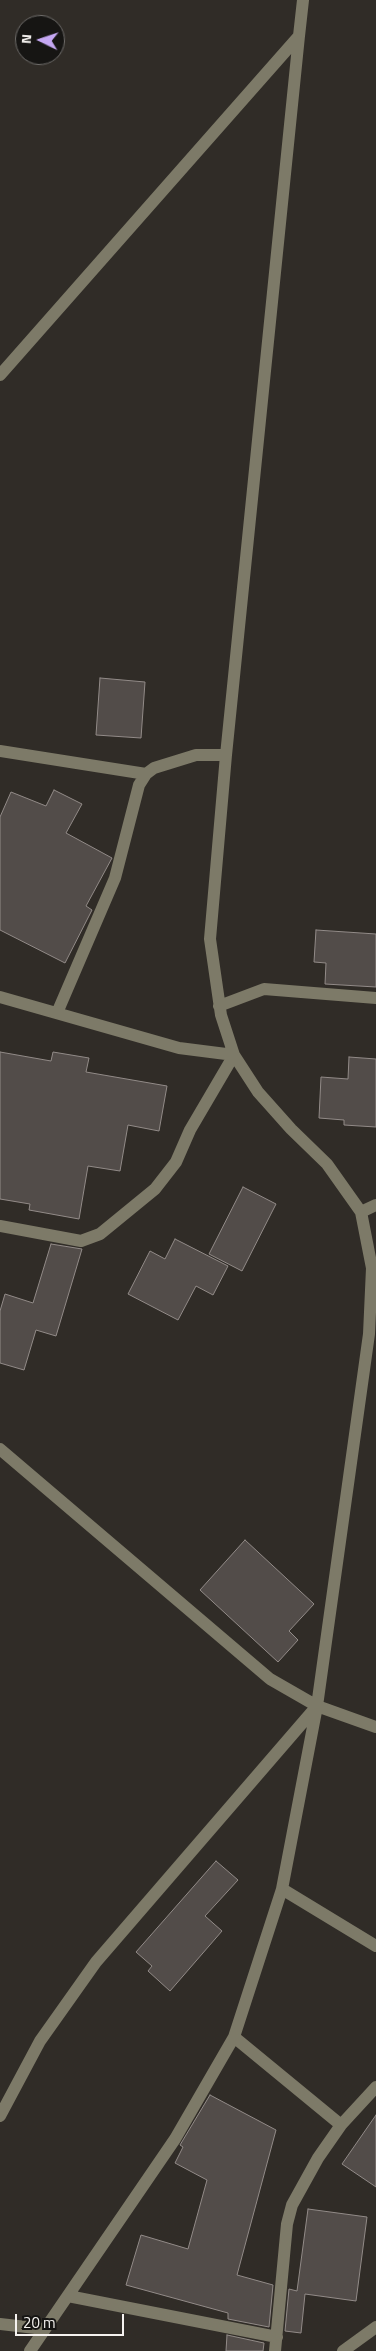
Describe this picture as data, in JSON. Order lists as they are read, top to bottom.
{
  "scale_bar": "20 m",
  "north": "left"
}
